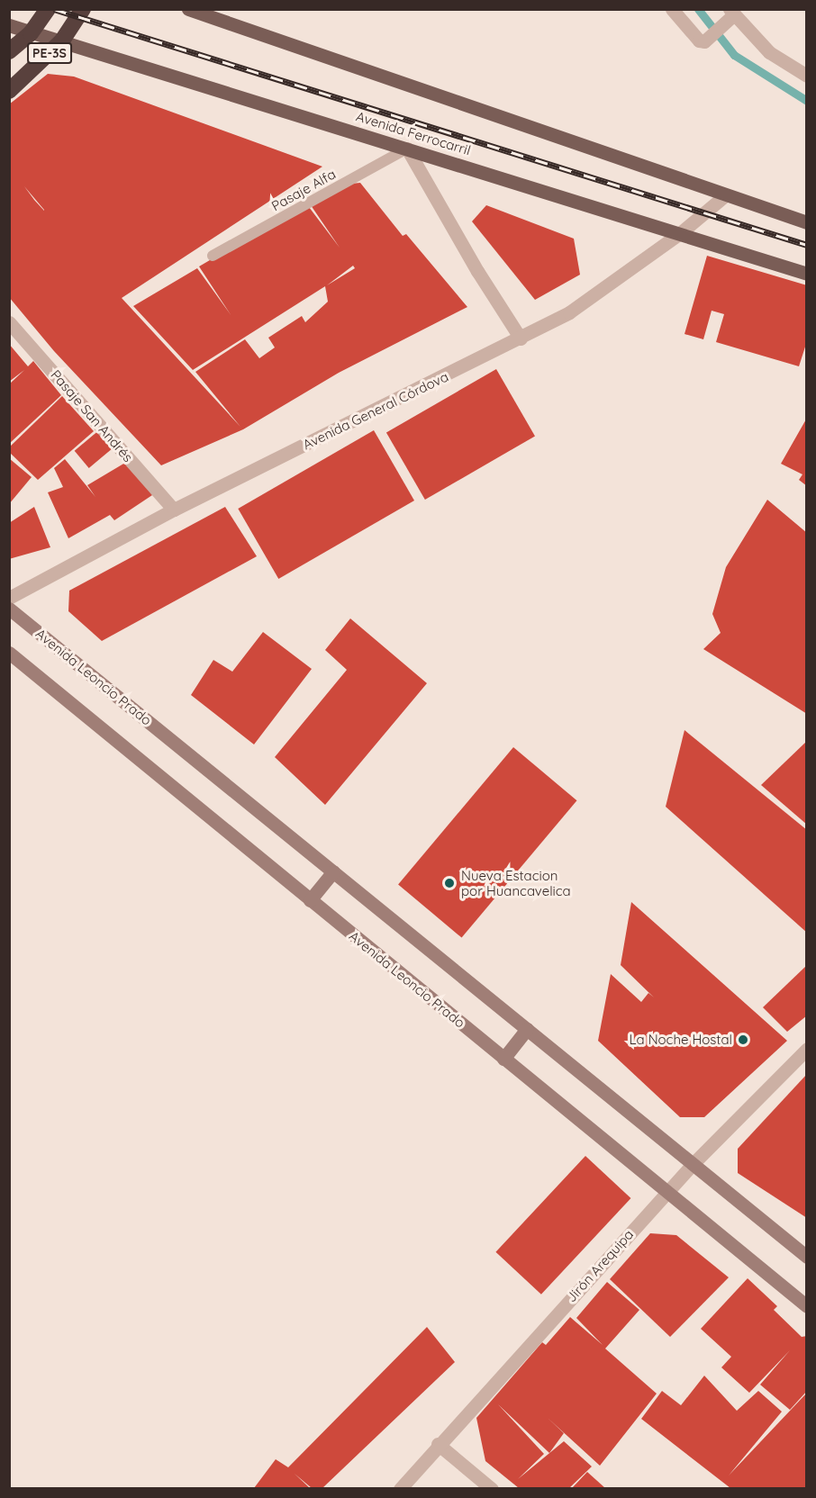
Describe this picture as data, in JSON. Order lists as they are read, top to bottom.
{
  "streets": {
    "highway": ["PE-3S"],
    "main road": ["Avenida Ferrocarril"],
    "street": [
      "Avenida General Córdova",
      "Pasaje San Andrés",
      "Avenida Leoncio Prado",
      "Jirón Arequipa"
    ],
    "lane": ["Pasaje Alfa"]
  },
  "crossings": [
    ["PE-3S", "Avenida Ferrocarril"],
    ["Avenida Ferrocarril", "Pasaje Alfa"],
    ["Avenida Ferrocarril", "Avenida General Córdova"],
    ["Avenida General Córdova", "Pasaje San Andrés"],
    ["Avenida Leoncio Prado", "Jirón Arequipa"]
  ],
  "places": ["Nueva Estacion por Huancavelica", "La Noche Hostal"]
}
